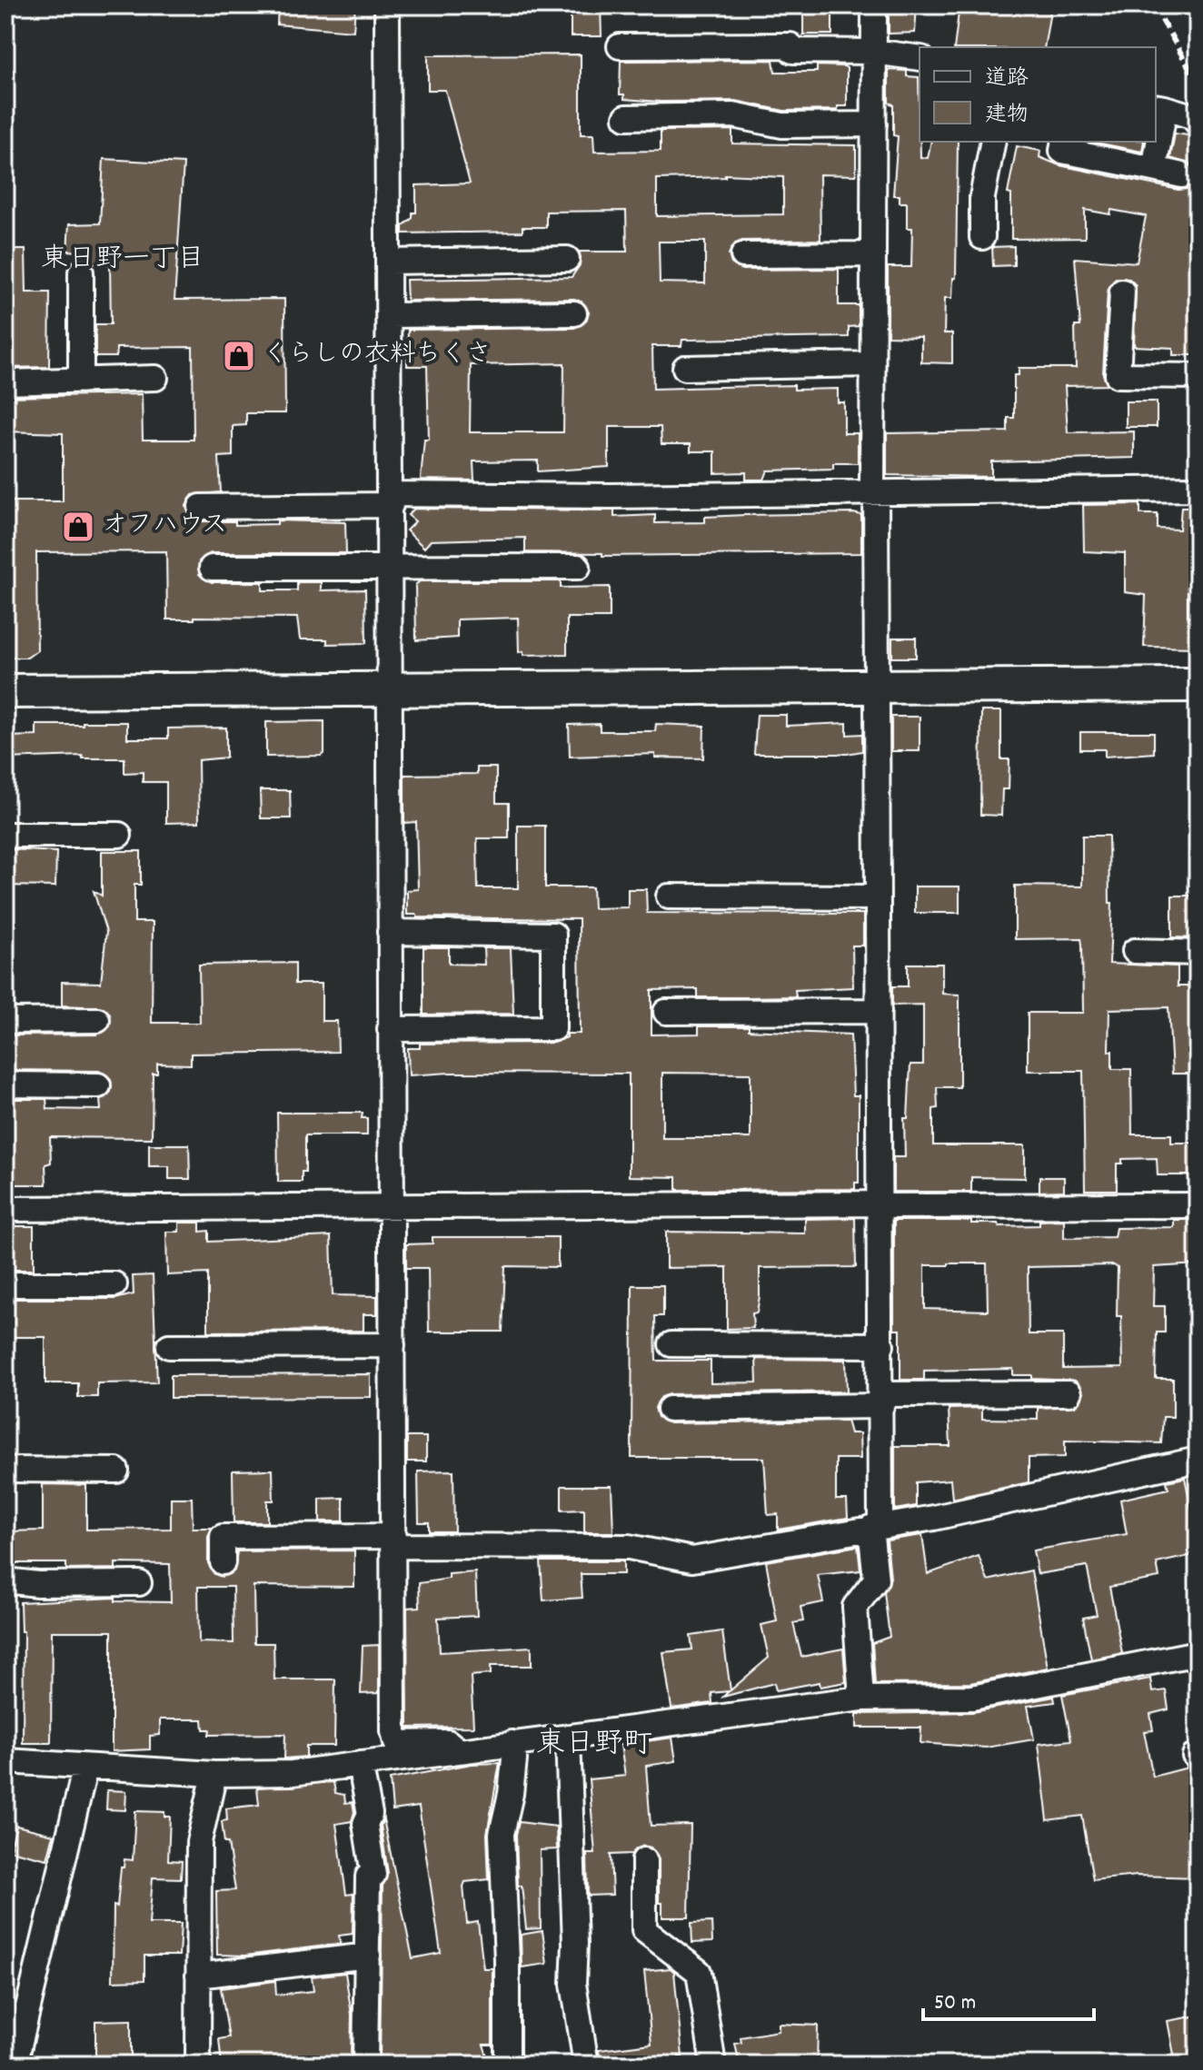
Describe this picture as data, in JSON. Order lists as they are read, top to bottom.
{
  "districts": ["東日野一丁目", "東日野町"],
  "places": {
    "shop": ["くらしの衣料ちくさ", "オフハウス"]
  },
  "legend": ["道路", "建物"],
  "scale_bar": "50 m"
}
